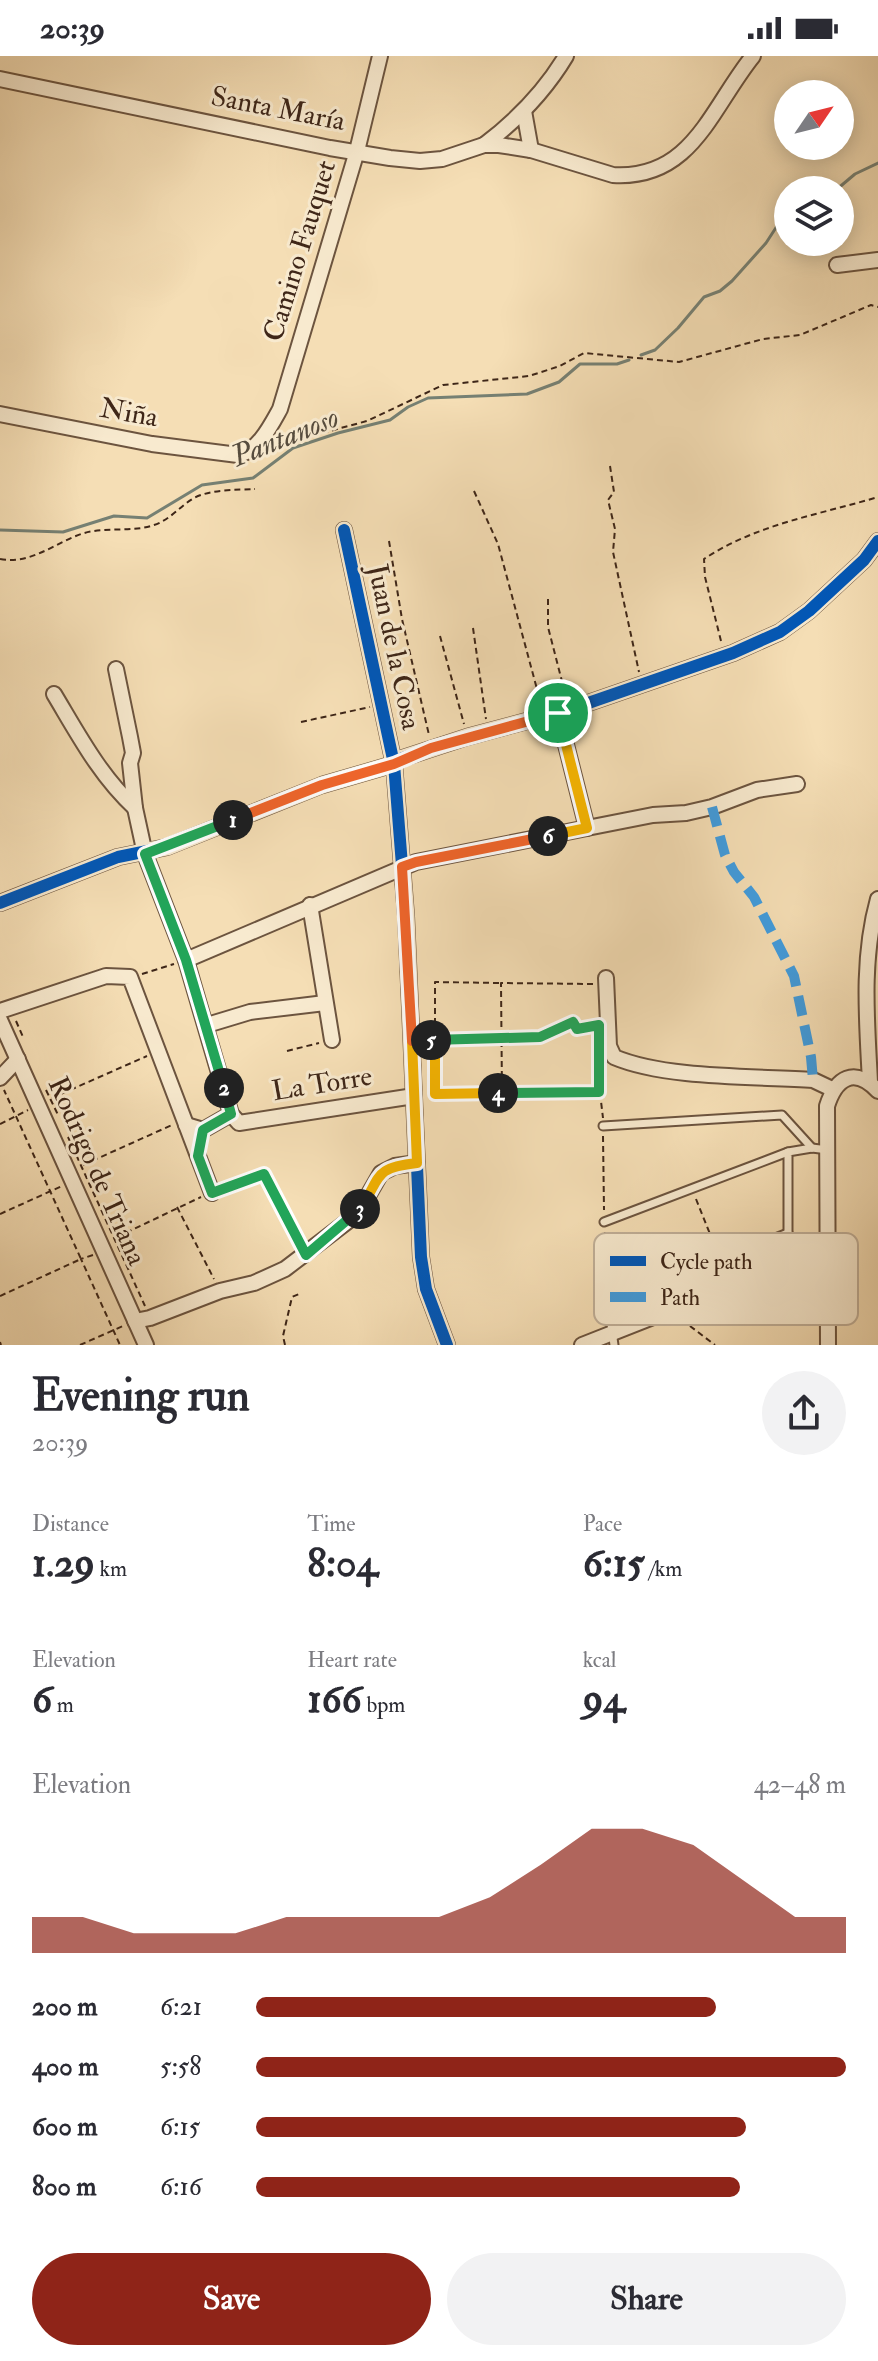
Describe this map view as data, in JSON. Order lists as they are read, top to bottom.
{
  "streets": {
    "street": [
      "Santa María",
      "Camino Fauquet",
      "Niña",
      "Juan de la Cosa",
      "La Torre",
      "Rodrigo de Triana"
    ]
  },
  "crossings": [
    ["Santa María", "Camino Fauquet"],
    ["Camino Fauquet", "Niña"],
    ["Juan de la Cosa", "La Torre"]
  ],
  "water": ["Pantanoso"],
  "legend": ["Cycle path", "Path"],
  "north": "top right",
  "page": {
    "status": "20:39",
    "pins": [
      "1",
      "6",
      "5",
      "2",
      "4",
      "3"
    ],
    "heading": ["Evening run", "20:39"],
    "stats": [
      ["Distance", "1.29 km"],
      ["Time", "8:04"],
      ["Pace", "6:15 /km"],
      ["Elevation", "6 m"],
      ["Heart rate", "166 bpm"],
      ["kcal", "94"]
    ],
    "chart": ["Elevation", "42–48 m"],
    "list": [
      {
        "name": "200 m",
        "note": "6:21"
      },
      {
        "name": "400 m",
        "note": "5:58"
      },
      {
        "name": "600 m",
        "note": "6:15"
      },
      {
        "name": "800 m",
        "note": "6:16"
      }
    ],
    "buttons": ["Save", "Share"]
  }
}
